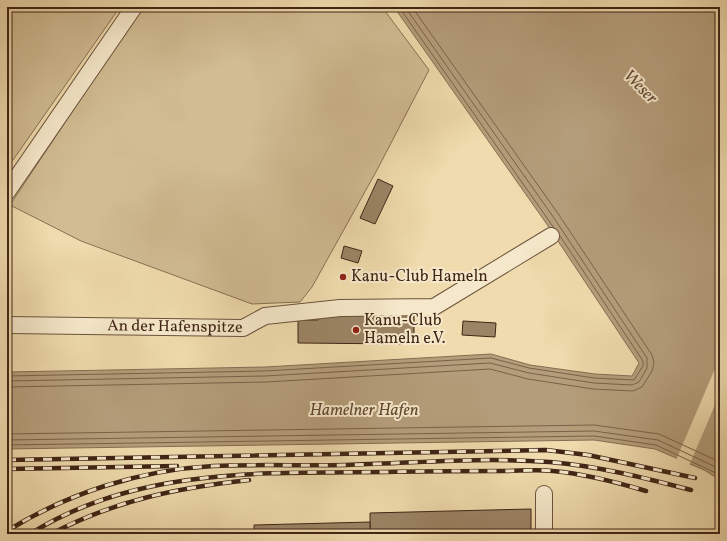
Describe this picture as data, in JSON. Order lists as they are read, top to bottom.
{
  "streets": {
    "street": ["An der Hafenspitze"]
  },
  "water": ["Weser", "Hamelner Hafen"],
  "places": ["Kanu-Club Hameln", "Kanu-Club Hameln e.V."]
}
